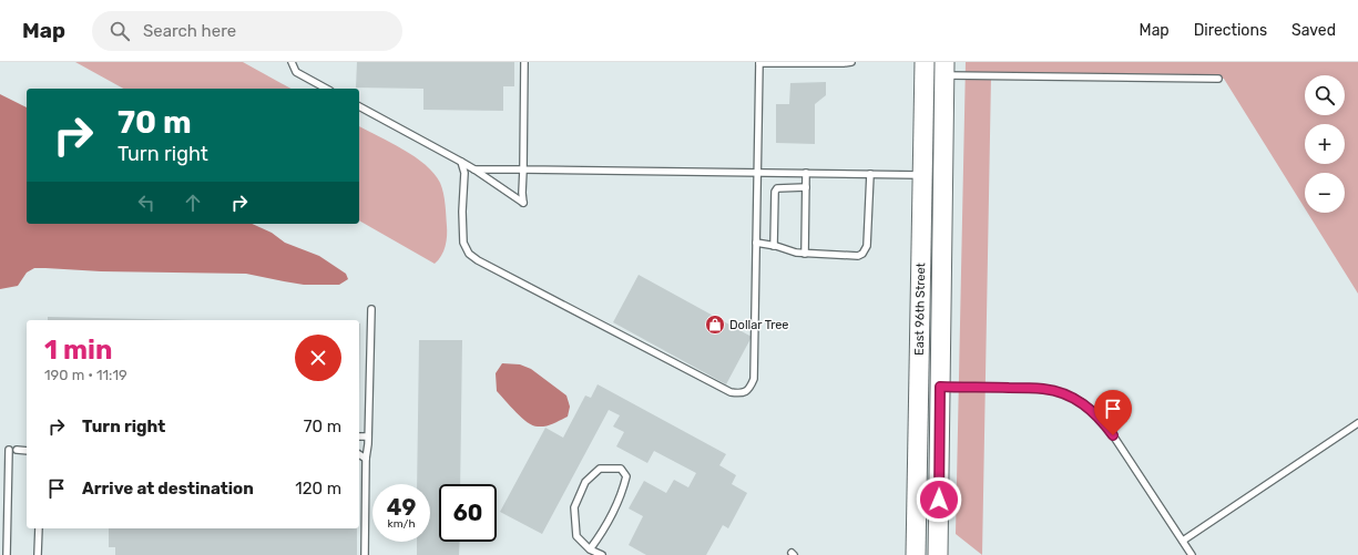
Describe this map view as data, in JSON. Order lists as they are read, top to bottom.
{
  "streets": {
    "main road": ["East 96th Street"]
  },
  "places": {
    "shop": ["Dollar Tree"]
  },
  "page": {
    "header": "Map",
    "search": "Search here",
    "nav": ["Map", "Directions", "Saved"],
    "map_buttons": ["+", "−"],
    "turn": ["70 m", "Turn right"],
    "heading": ["1 min", "190 m · 11:19"],
    "list": [
      {
        "name": "Turn right",
        "value": "70 m"
      },
      {
        "name": "Arrive at destination",
        "value": "120 m"
      }
    ],
    "speed": "49 km/h",
    "limit": "60"
  }
}
